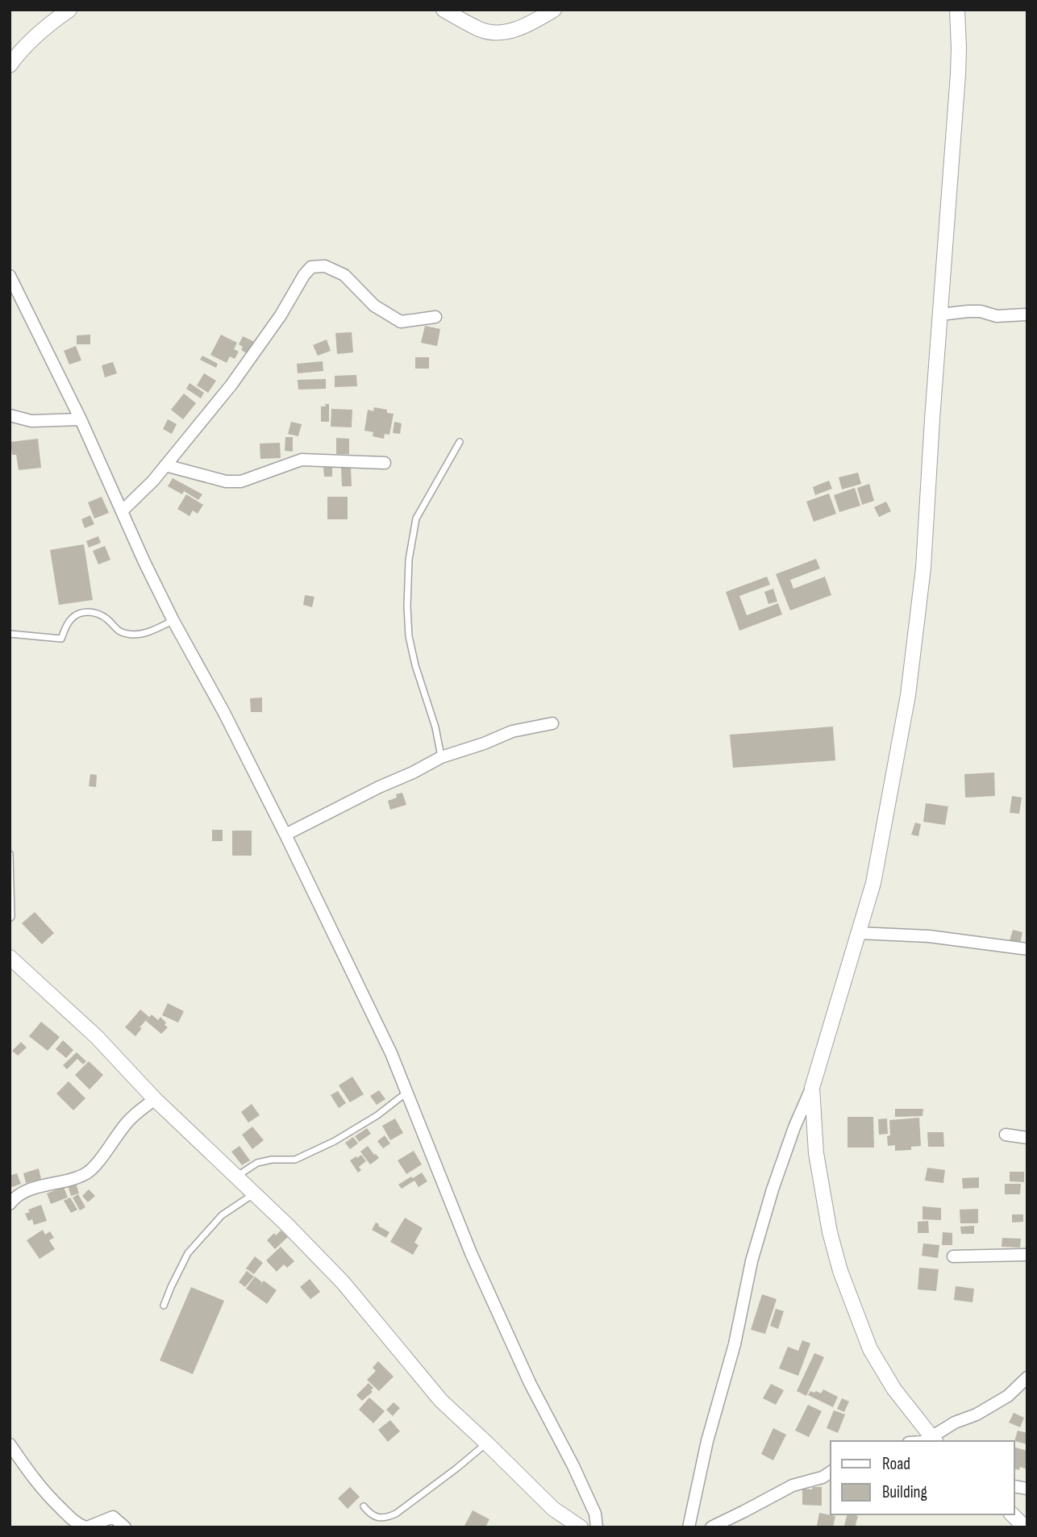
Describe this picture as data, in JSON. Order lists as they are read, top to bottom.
{
  "legend": ["Road", "Building"]
}
